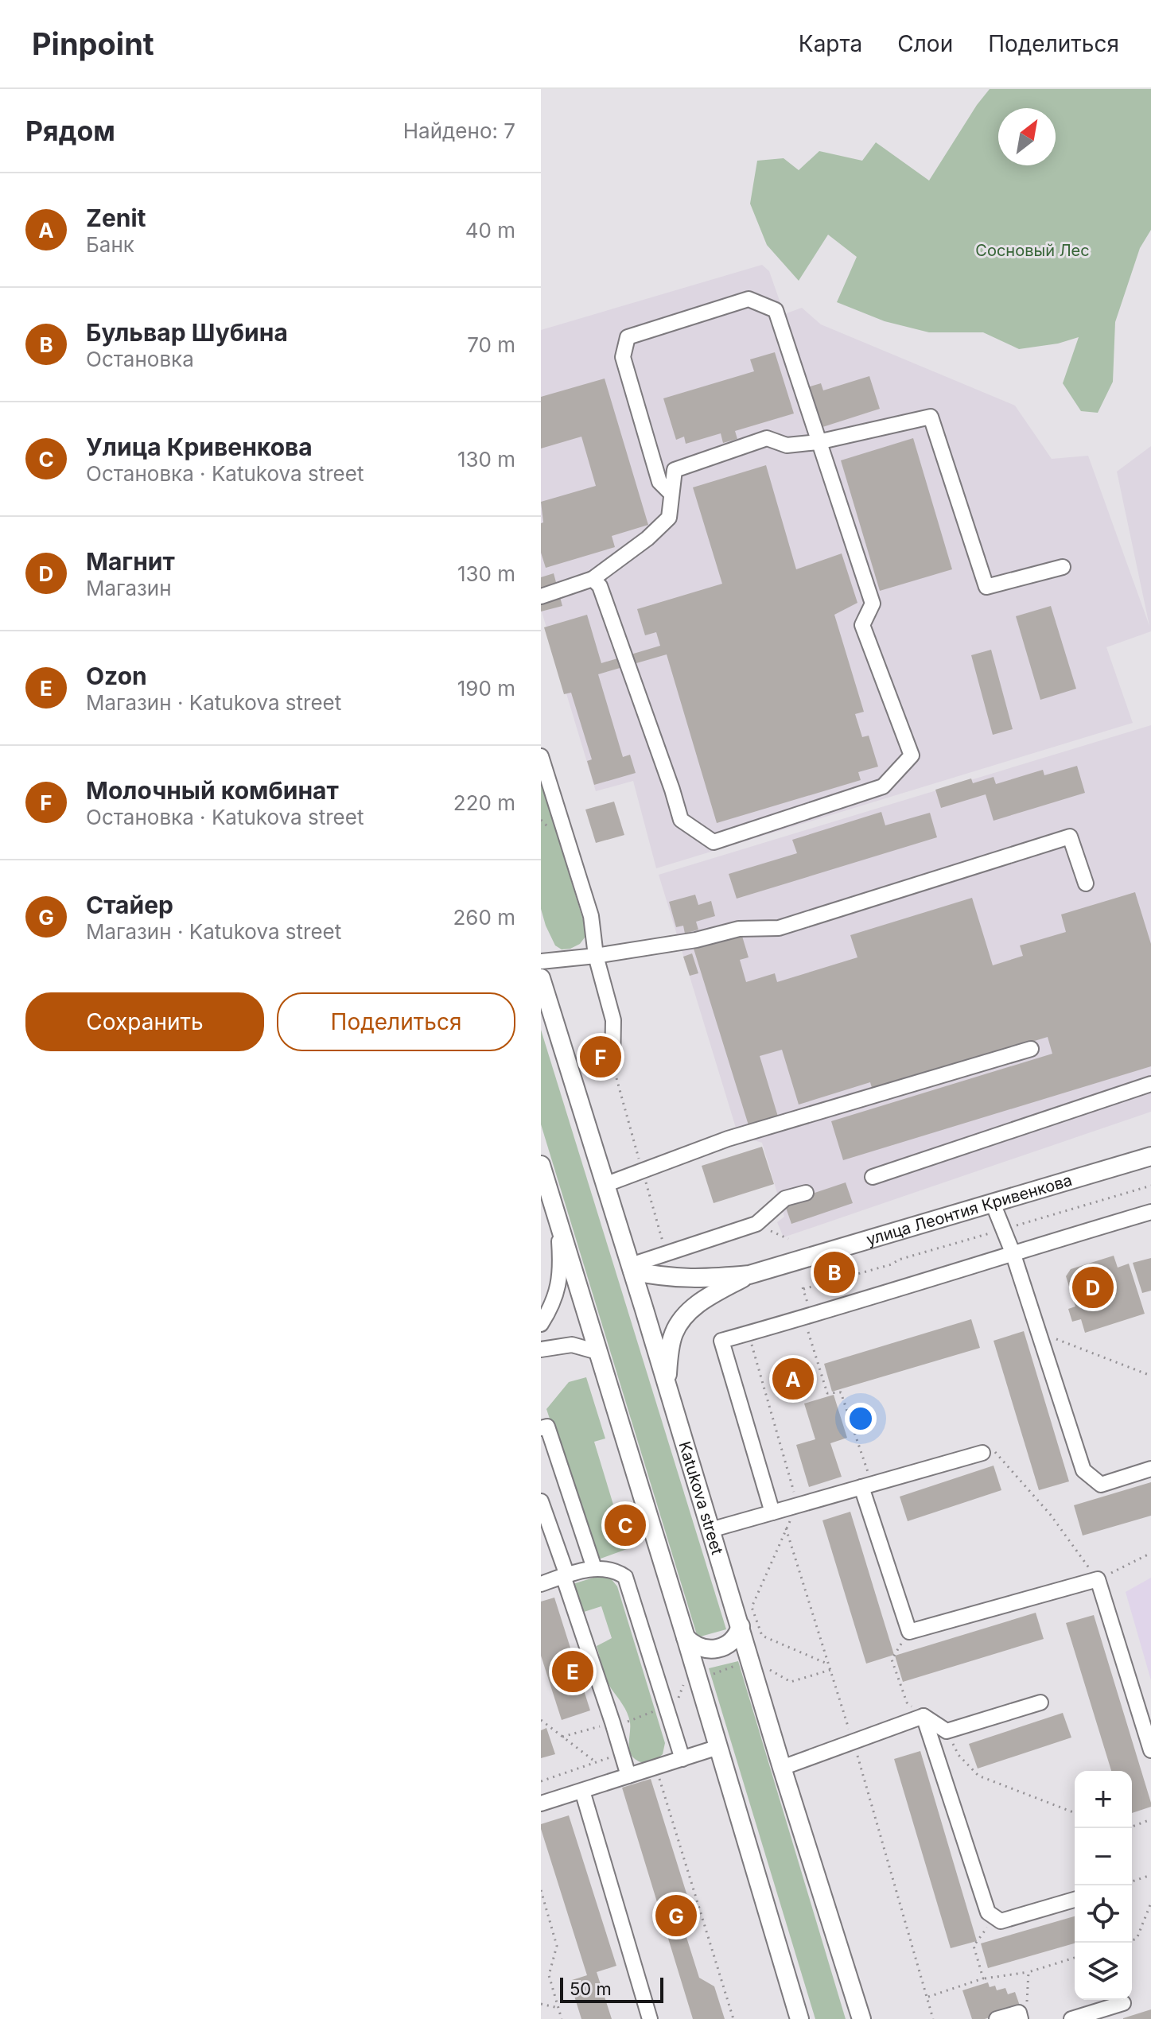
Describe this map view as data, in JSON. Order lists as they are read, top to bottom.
{
  "streets": {
    "main road": ["улица Леонтия Кривенкова", "Katukova street"]
  },
  "parks": ["Сосновый Лес"],
  "scale_bar": "50 m",
  "north": "top right",
  "page": {
    "header": "Pinpoint",
    "nav": ["Карта", "Слои", "Поделиться"],
    "heading": ["Рядом", "Найдено: 7"],
    "list": [
      {
        "mark": "A",
        "name": "Zenit",
        "note": "Банк",
        "value": "40 m"
      },
      {
        "mark": "B",
        "name": "Бульвар Шубина",
        "note": "Остановка",
        "value": "70 m"
      },
      {
        "mark": "C",
        "name": "Улица Кривенкова",
        "note": "Остановка · Katukova street",
        "value": "130 m"
      },
      {
        "mark": "D",
        "name": "Магнит",
        "note": "Магазин",
        "value": "130 m"
      },
      {
        "mark": "E",
        "name": "Ozon",
        "note": "Магазин · Katukova street",
        "value": "190 m"
      },
      {
        "mark": "F",
        "name": "Молочный комбинат",
        "note": "Остановка · Katukova street",
        "value": "220 m"
      },
      {
        "mark": "G",
        "name": "Стайер",
        "note": "Магазин · Katukova street",
        "value": "260 m"
      }
    ],
    "buttons": ["Сохранить", "Поделиться"],
    "pins": [
      "F",
      "B",
      "D",
      "A",
      "C",
      "E",
      "G"
    ],
    "map_buttons": ["+", "−"],
    "scale": "50 m"
  }
}
